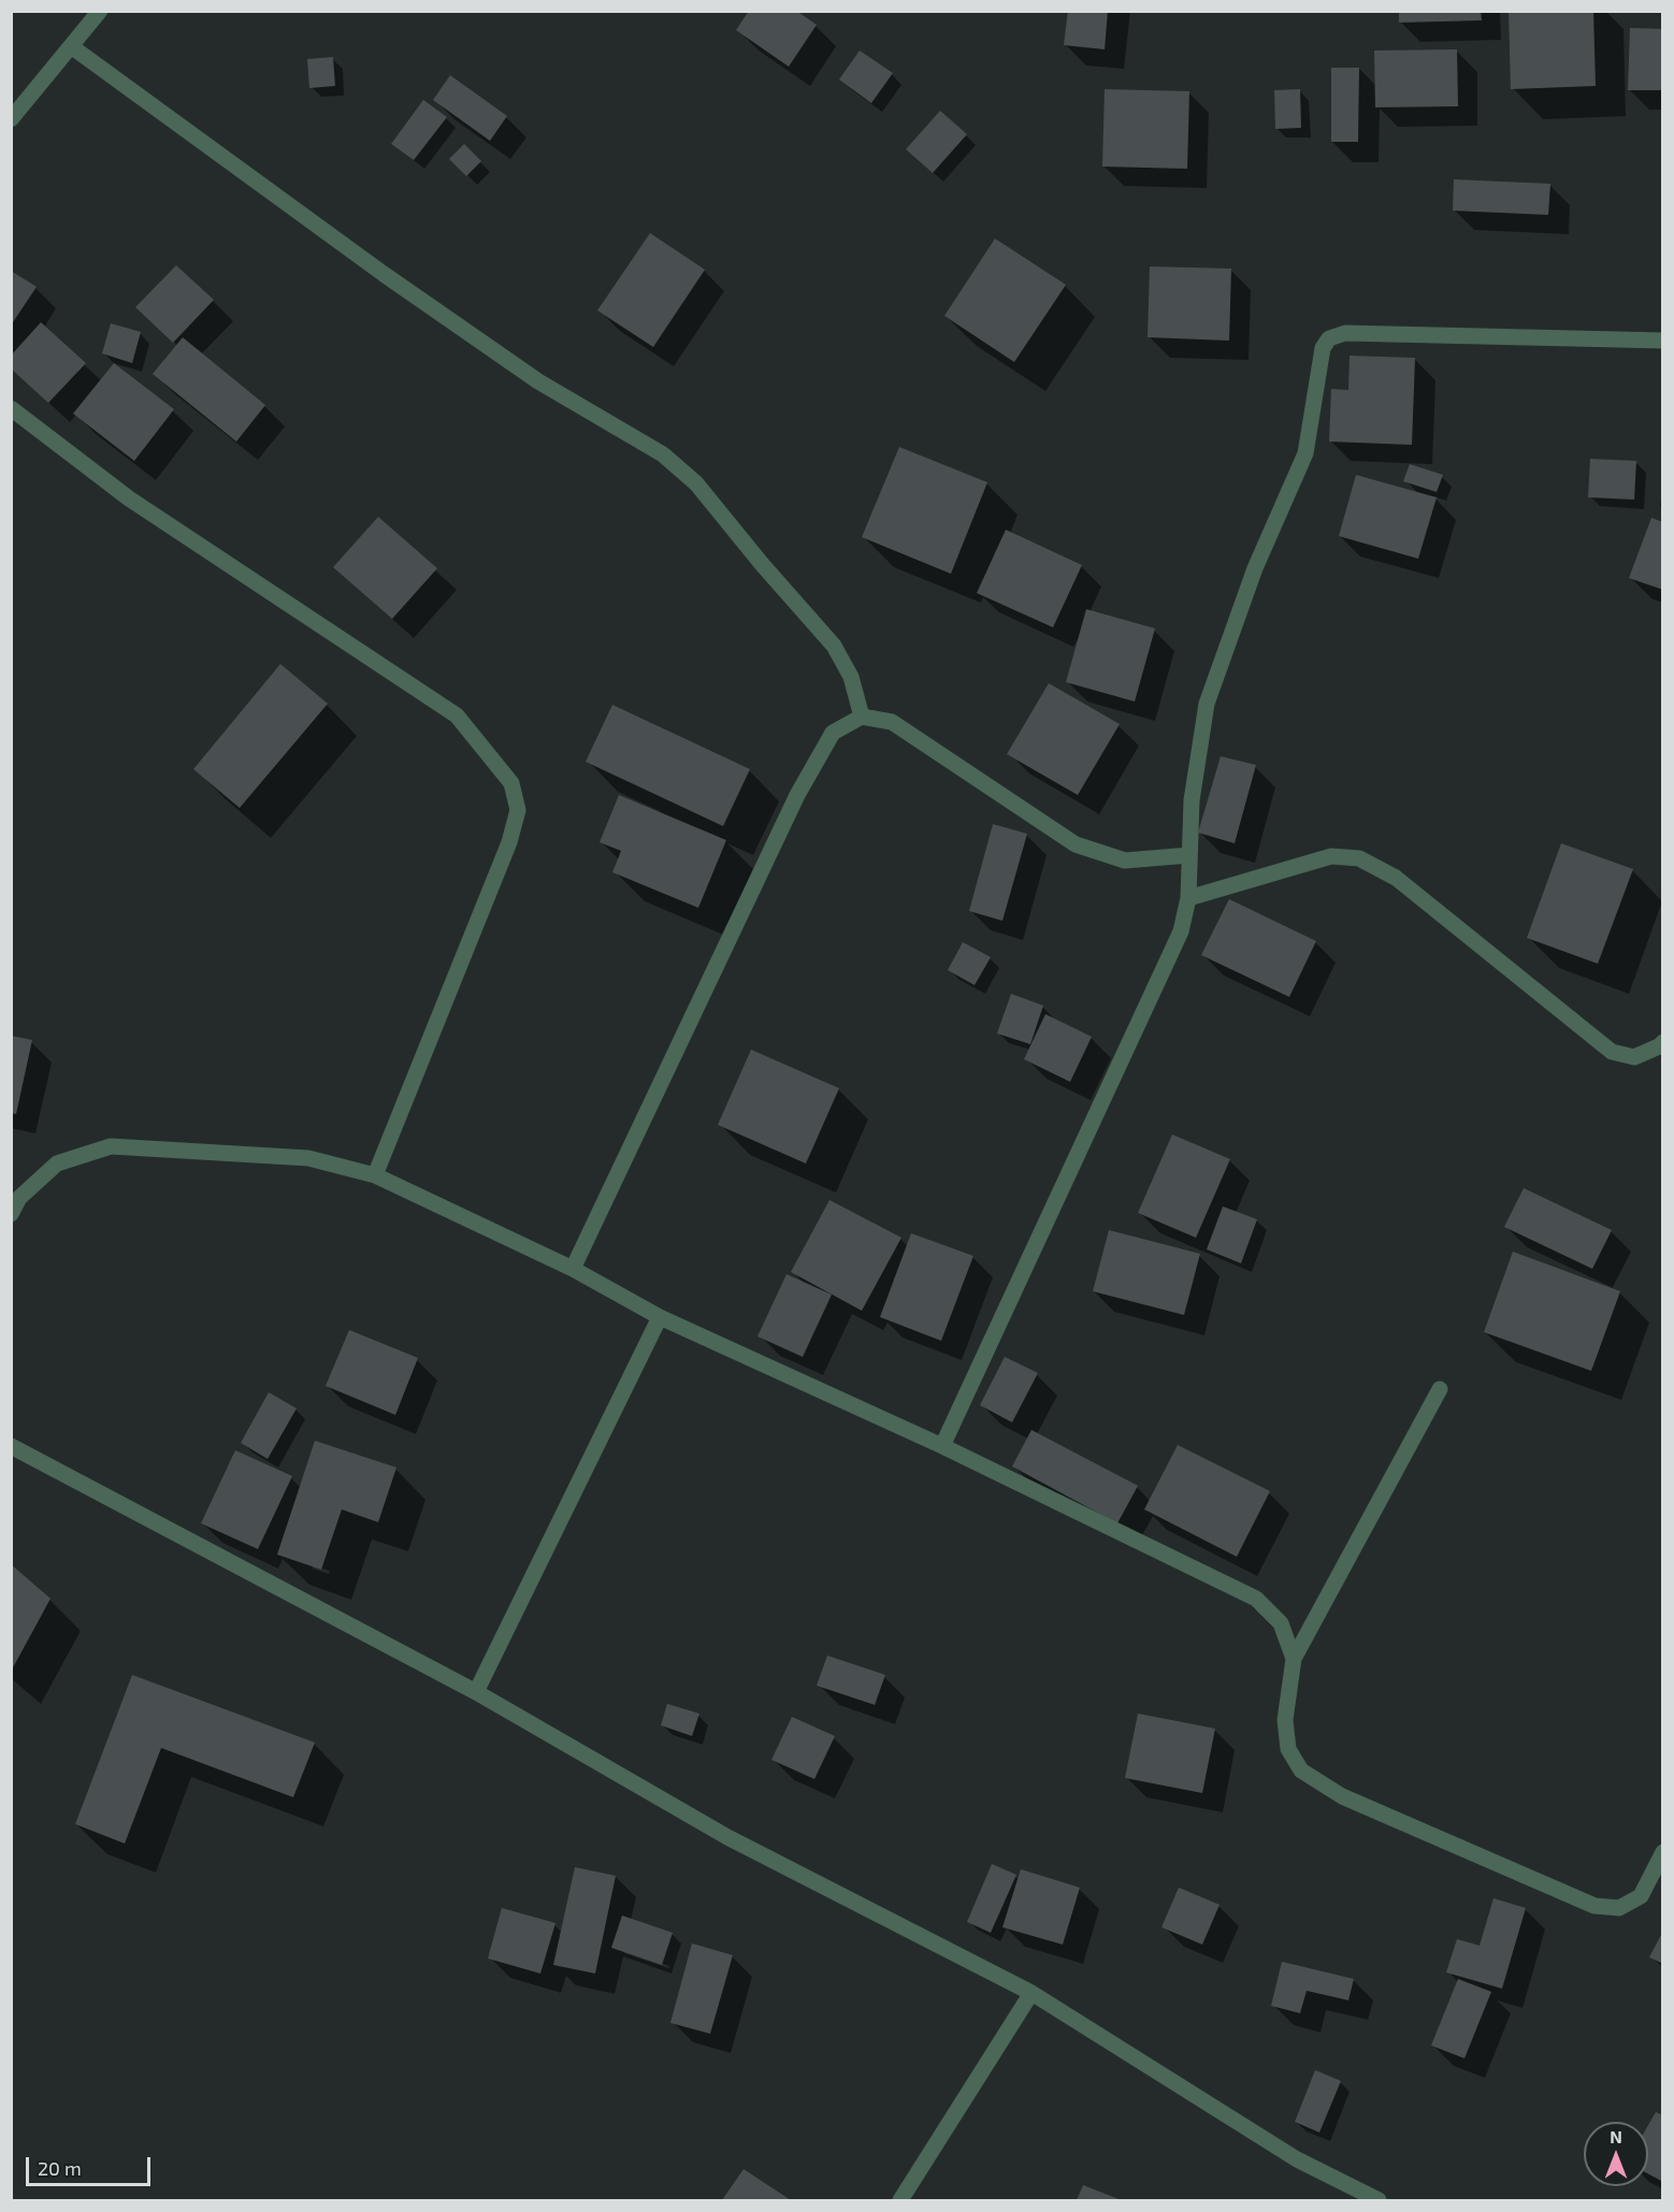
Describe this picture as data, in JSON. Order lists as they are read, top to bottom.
{
  "scale_bar": "20 m",
  "north": "top"
}
